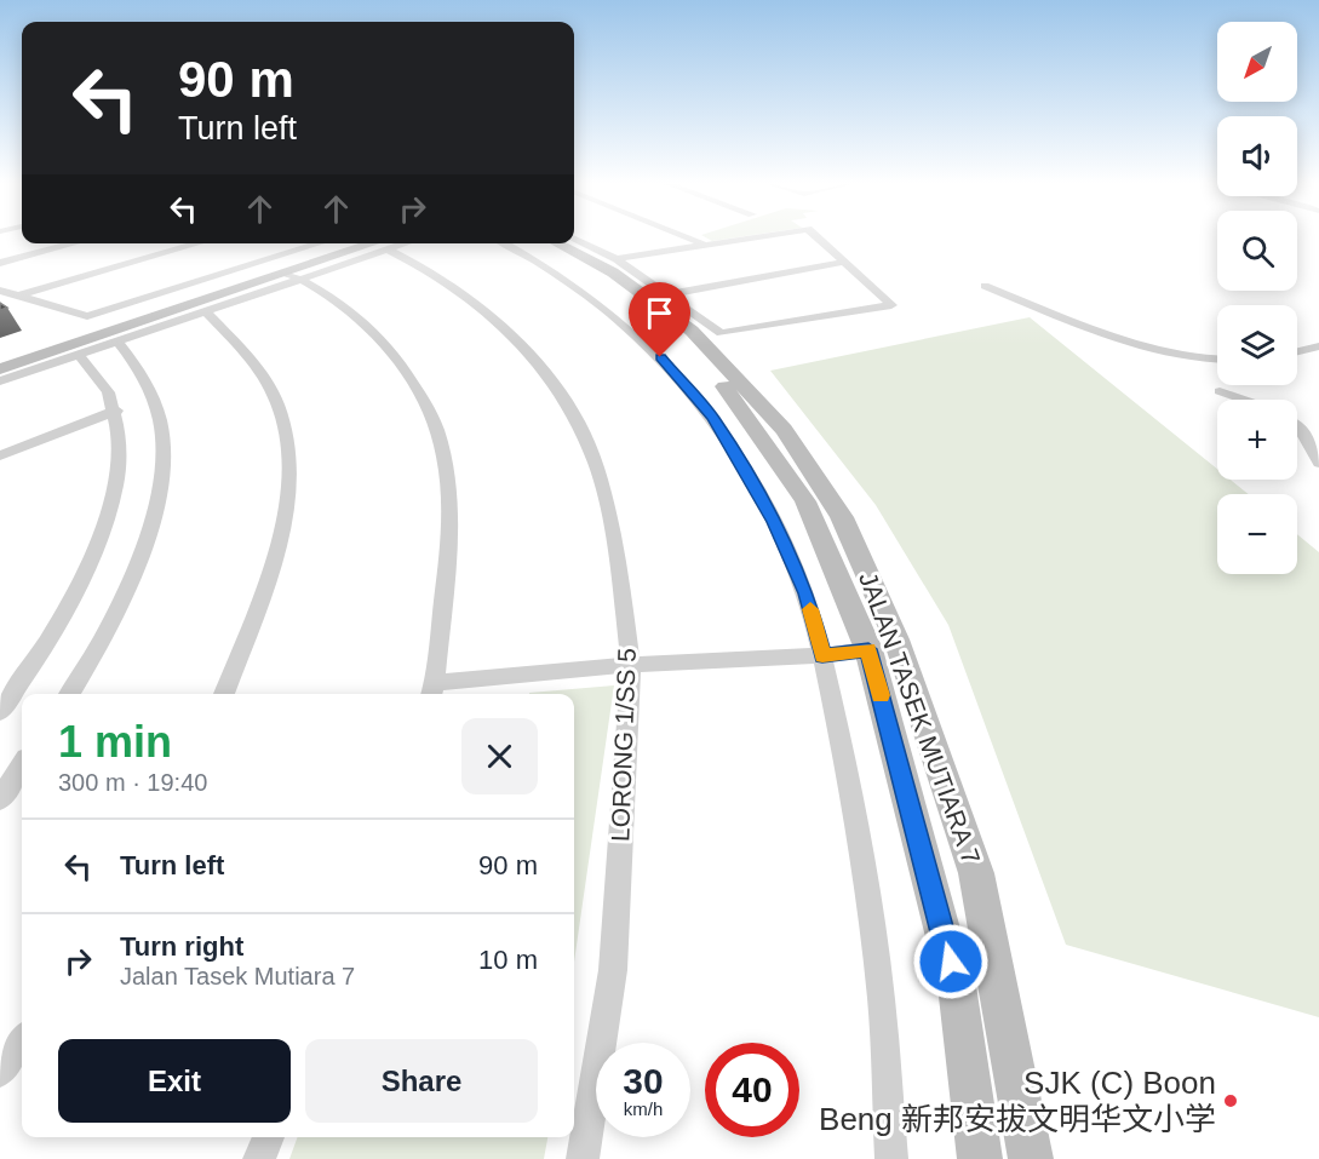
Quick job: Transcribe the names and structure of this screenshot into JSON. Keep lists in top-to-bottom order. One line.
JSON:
{"streets":{"street":["JALAN TASEK MUTIARA 7","LORONG 1/SS 5"]},"places":["SJK (C) Boon Beng 新邦安拔文明华文小学"],"north":"bottom left","page":{"map_buttons":["+","−"],"turn":["90 m","Turn left"],"heading":["1 min","300 m · 19:40"],"list":[{"name":"Turn left","value":"90 m"},{"name":"Turn right","note":"Jalan Tasek Mutiara 7","value":"10 m"}],"buttons":["Exit","Share"],"speed":"30 km/h","limit":"40"}}
